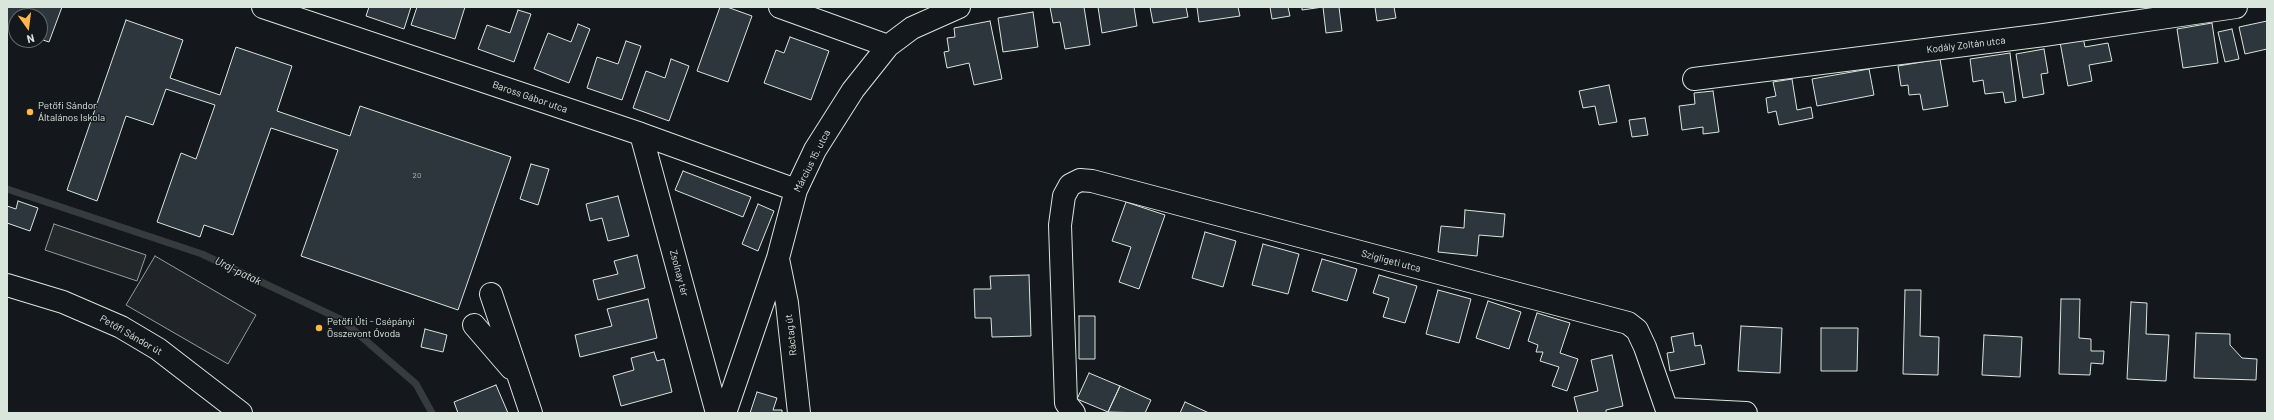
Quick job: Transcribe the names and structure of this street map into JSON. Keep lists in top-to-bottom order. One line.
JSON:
{"streets":{"street":["Kodály Zoltán utca","Baross Gábor utca","Március 15. utca","Szigligeti utca","Zsolnay tér","Petőfi Sándor út","Ráctag út"]},"crossings":[["Baross Gábor utca","Március 15. utca"],["Baross Gábor utca","Zsolnay tér"],["Március 15. utca","Ráctag út"]],"water":["Uraj-patak"],"places":["Petőfi Sándor Általános Iskola","Petőfi Úti - Csépányi Összevont Óvoda"],"house_numbers":["20"],"north":"bottom"}
